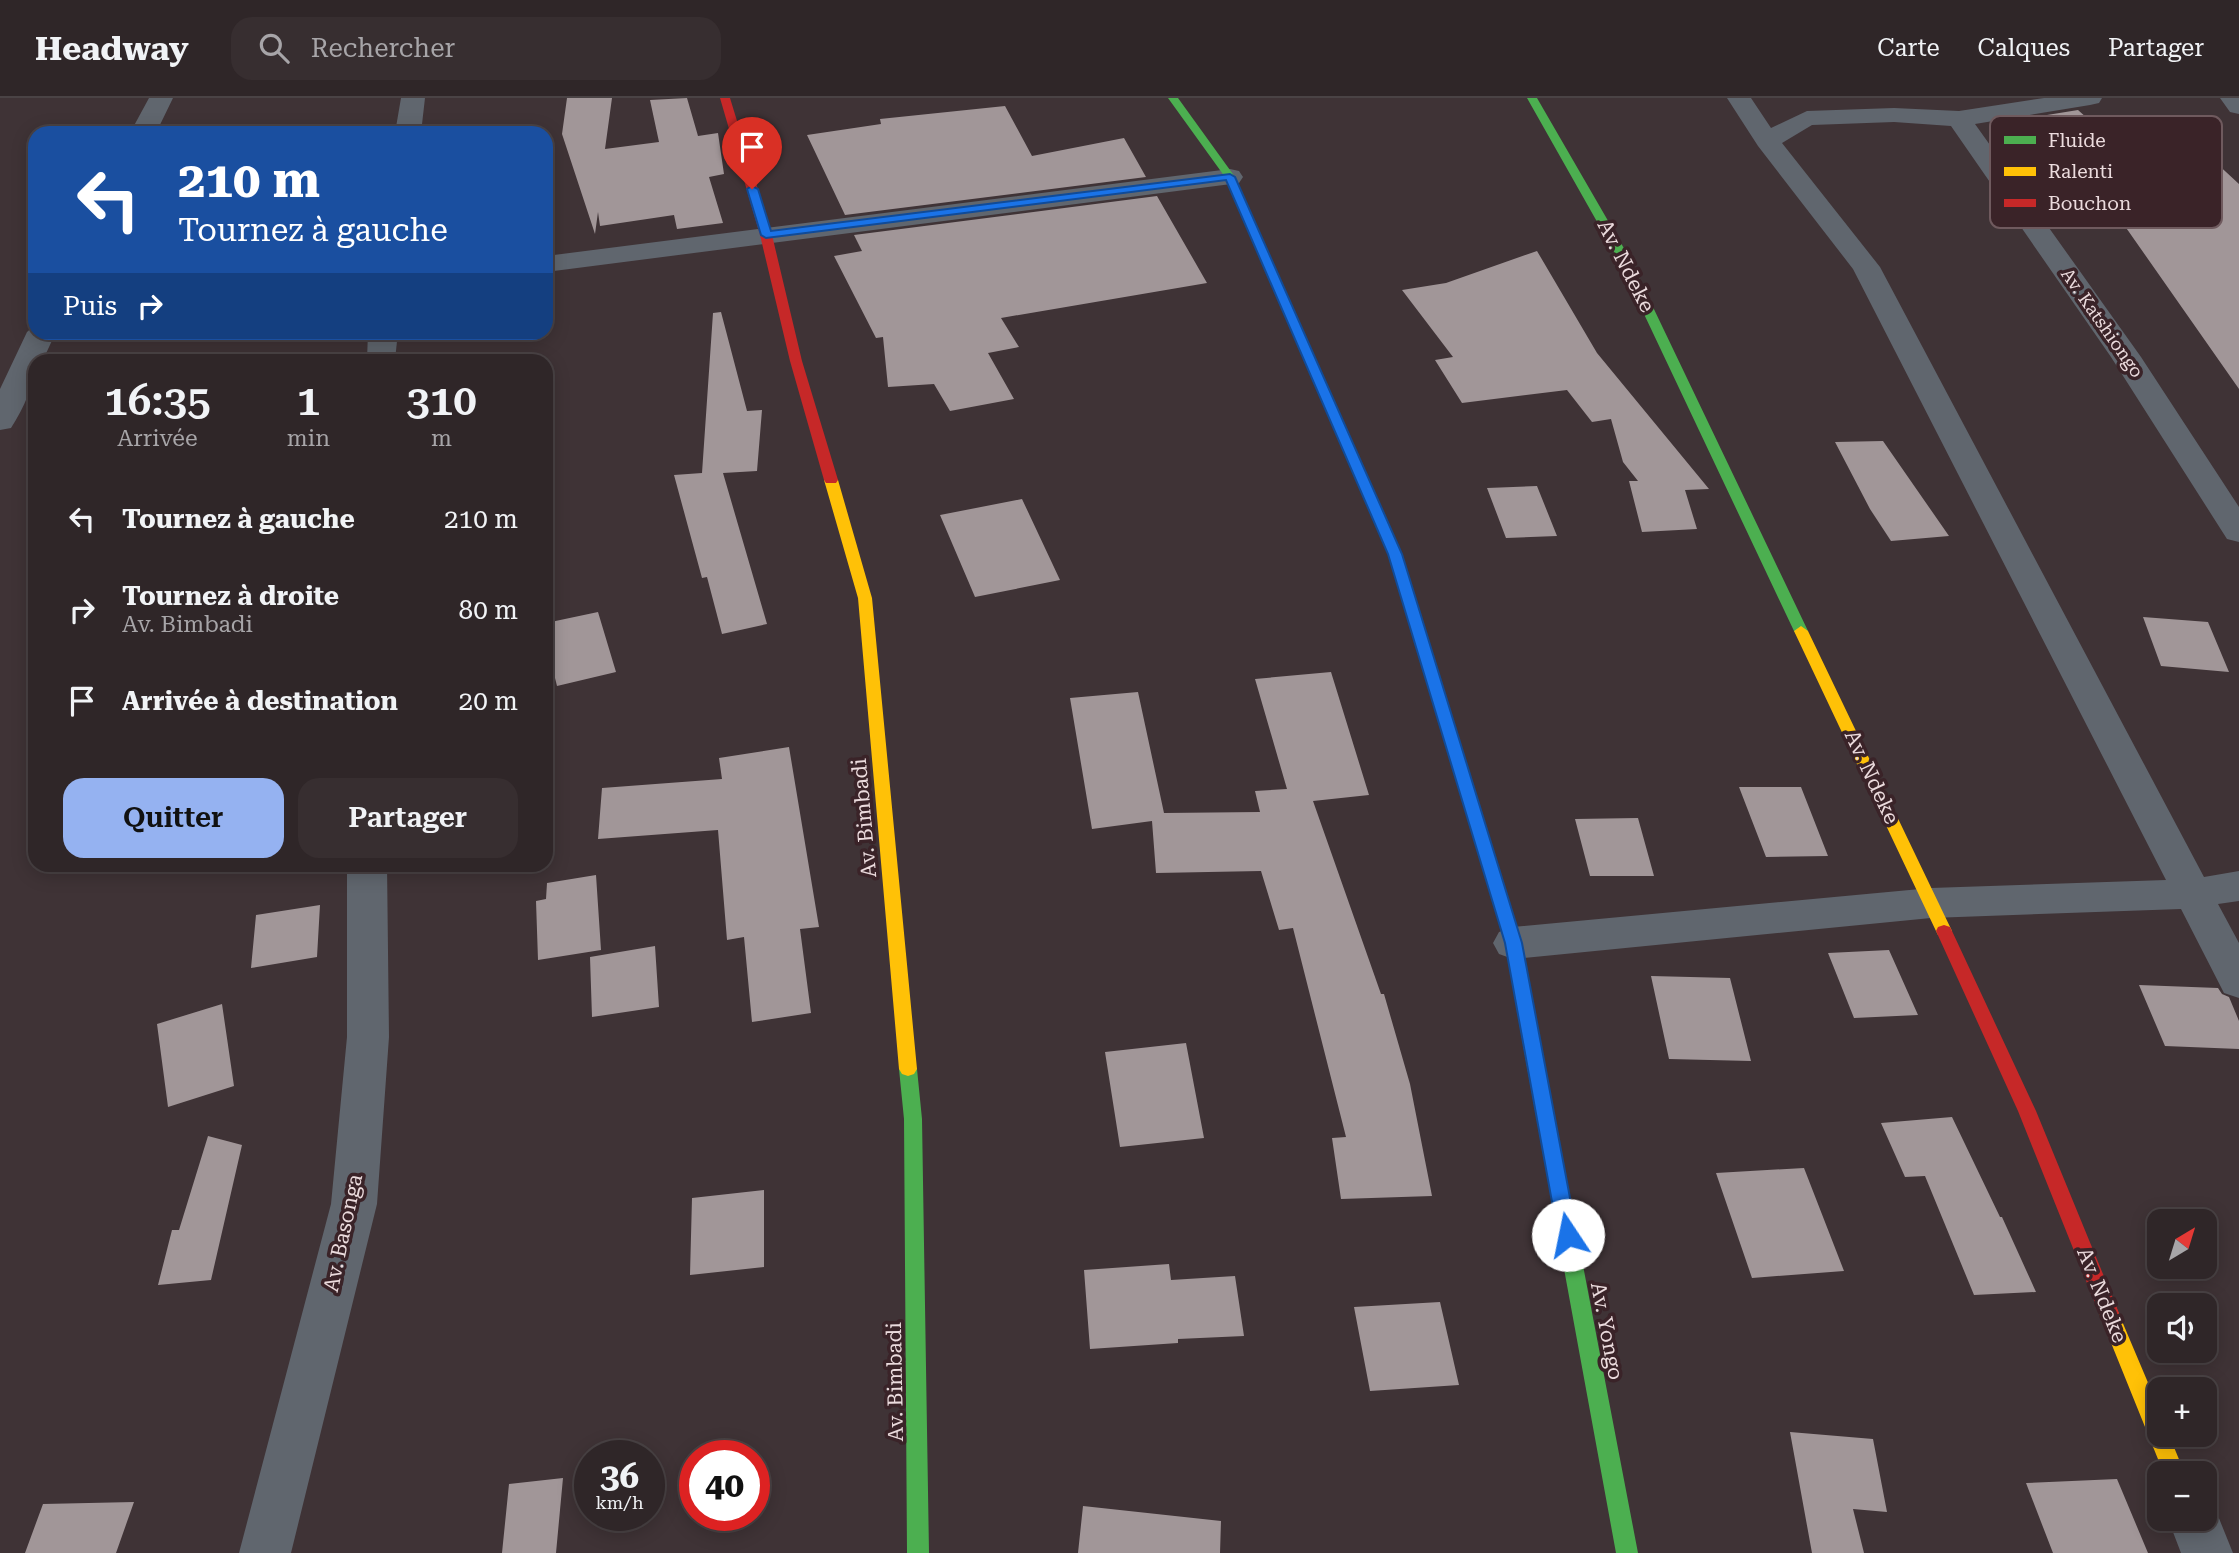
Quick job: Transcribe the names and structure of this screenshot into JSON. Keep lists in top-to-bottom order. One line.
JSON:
{"streets":{"street":["Av. Ndeke","Av. Katshiongo","Av. Bimbadi","Av. Basonga","Av. Yongo"]},"legend":["Fluide","Ralenti","Bouchon"],"north":"top right","page":{"header":"Headway","search":"Rechercher","nav":["Carte","Calques","Partager"],"turn":["210 m","Tournez à gauche"],"then":"Puis","eta":["16:35","Arrivée","1","min","310","m"],"list":[{"name":"Tournez à gauche","value":"210 m"},{"name":"Tournez à droite","note":"Av. Bimbadi","value":"80 m"},{"name":"Arrivée à destination","value":"20 m"}],"buttons":["Quitter","Partager"],"map_buttons":["+","−"],"speed":"36 km/h","limit":"40"}}
